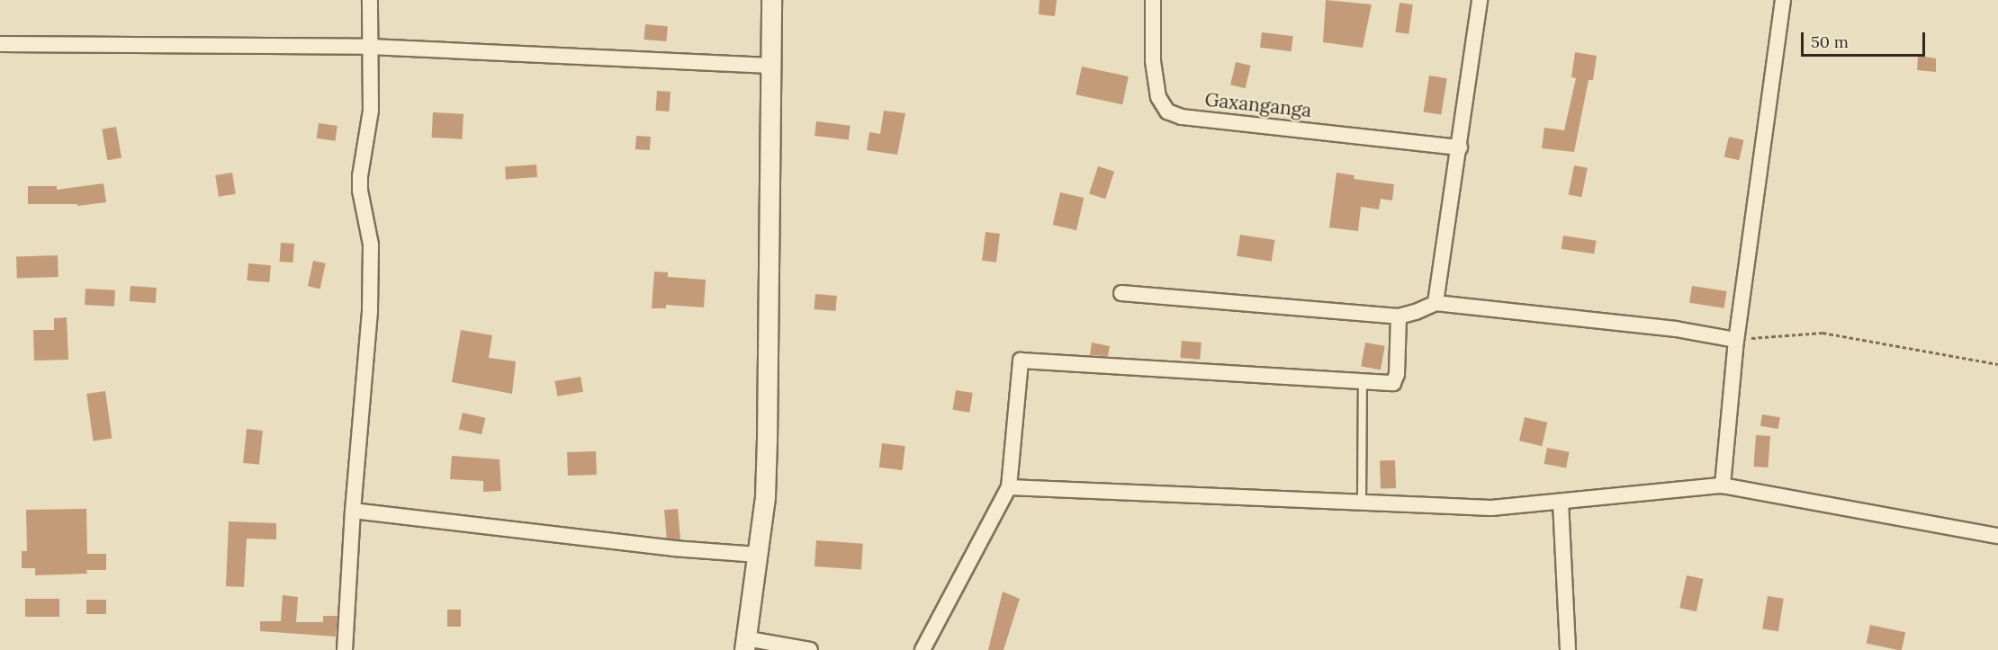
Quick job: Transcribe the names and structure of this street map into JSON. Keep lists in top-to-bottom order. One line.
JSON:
{"streets":{"street":["Gaxanganga"]},"scale_bar":"50 m"}
